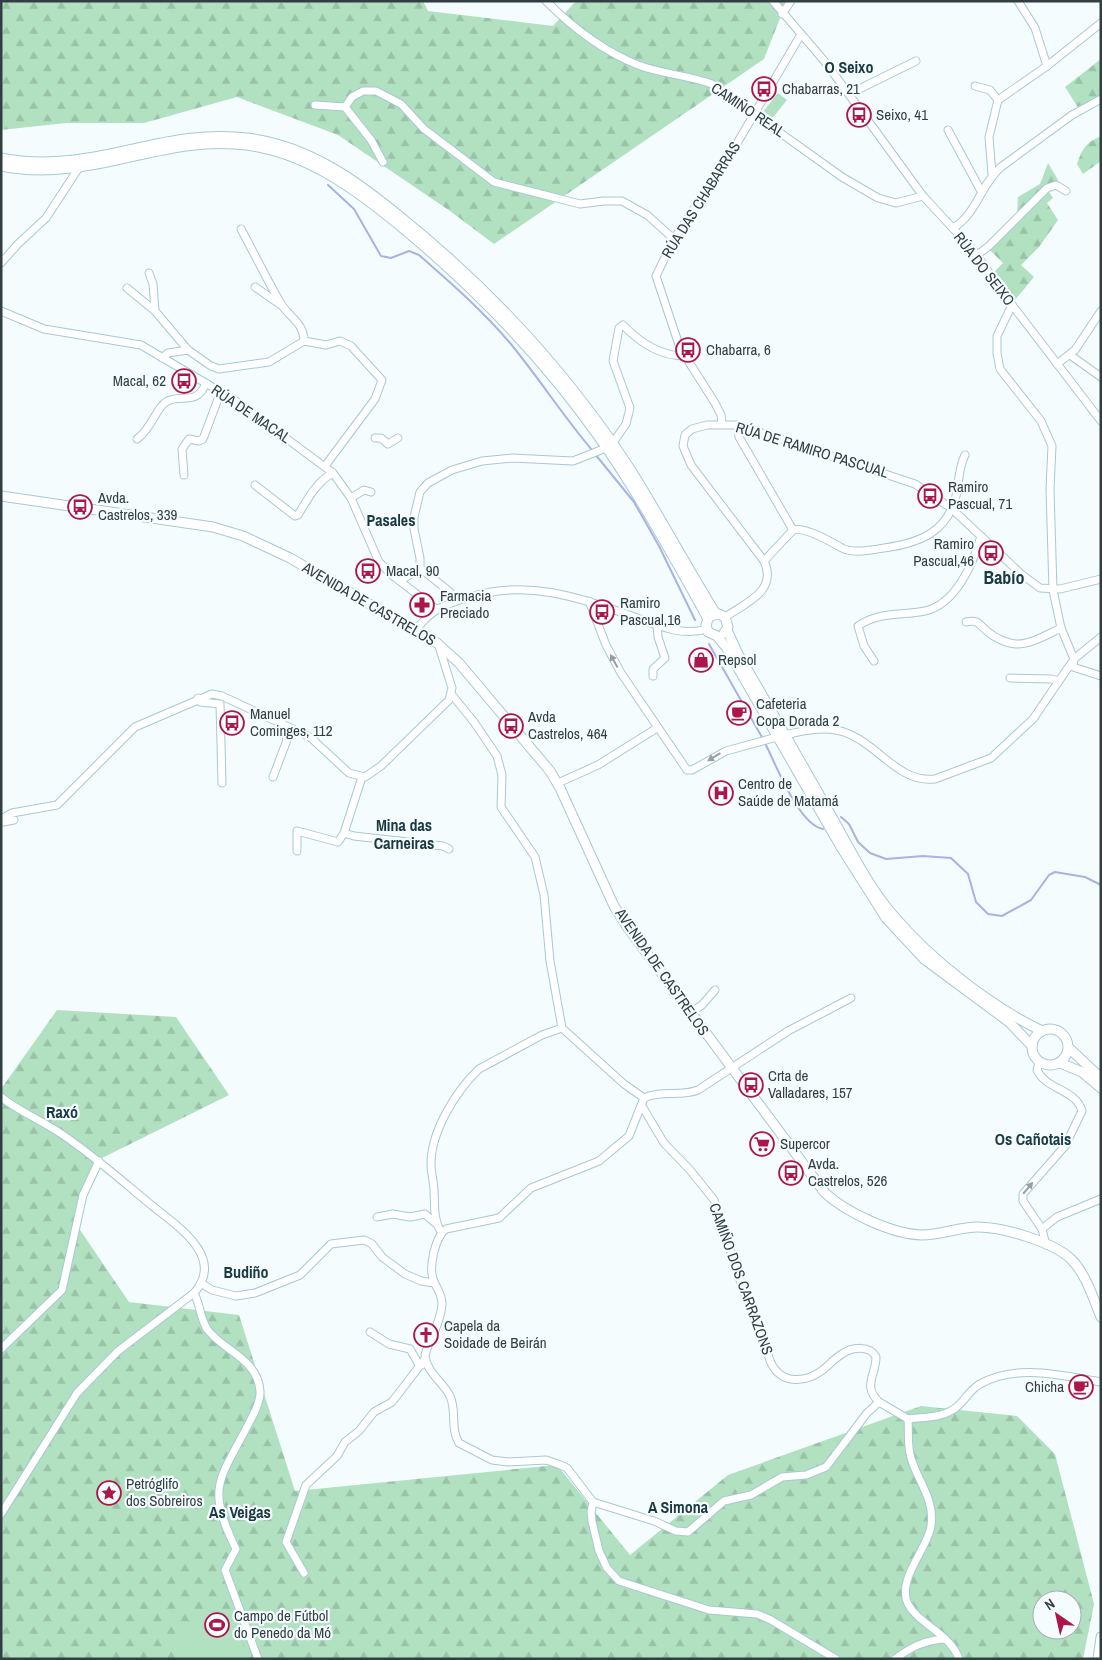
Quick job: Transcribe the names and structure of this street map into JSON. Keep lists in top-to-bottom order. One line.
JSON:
{"streets":{"main road":["AVENIDA DE CASTRELOS"],"street":["CAMIÑO REAL","RÚA DAS CHABARRAS","RÚA DO SEIXO","RÚA DE MACAL","RÚA DE RAMIRO PASCUAL","CAMIÑO DOS CARRAZONS"]},"crossings":[["CAMIÑO REAL","RÚA DAS CHABARRAS"],["CAMIÑO REAL","RÚA DO SEIXO"],["RÚA DAS CHABARRAS","RÚA DO SEIXO"],["RÚA DAS CHABARRAS","RÚA DE RAMIRO PASCUAL"]],"districts":["O Seixo","Pasales","Babío","Mina das Carneiras","Raxó","Os Cañotais","Budiño","A Simona","As Veigas"],"places":{"bus stop":["Chabarras, 21","Seixo, 41","Chabarra, 6","Macal, 62","Ramiro Pascual, 71","Avda. Castrelos, 339","Ramiro Pascual,46","Macal, 90","Ramiro Pascual,16","Manuel Cominges, 112","Avda Castrelos, 464","Crta de Valladares, 157","Avda. Castrelos, 526"],"pharmacy":["Farmacia Preciado"],"shop":["Repsol"],"cafe":["Cafeteria Copa Dorada 2","Chicha"],"hospital":["Centro de Saúde de Matamá"],"supermarket":["Supercor"],"church":["Capela da Soidade de Beirán"],"place":["Petróglifo dos Sobreiros"],"sports":["Campo de Fútbol do Penedo da Mó"]},"north":"top left"}
